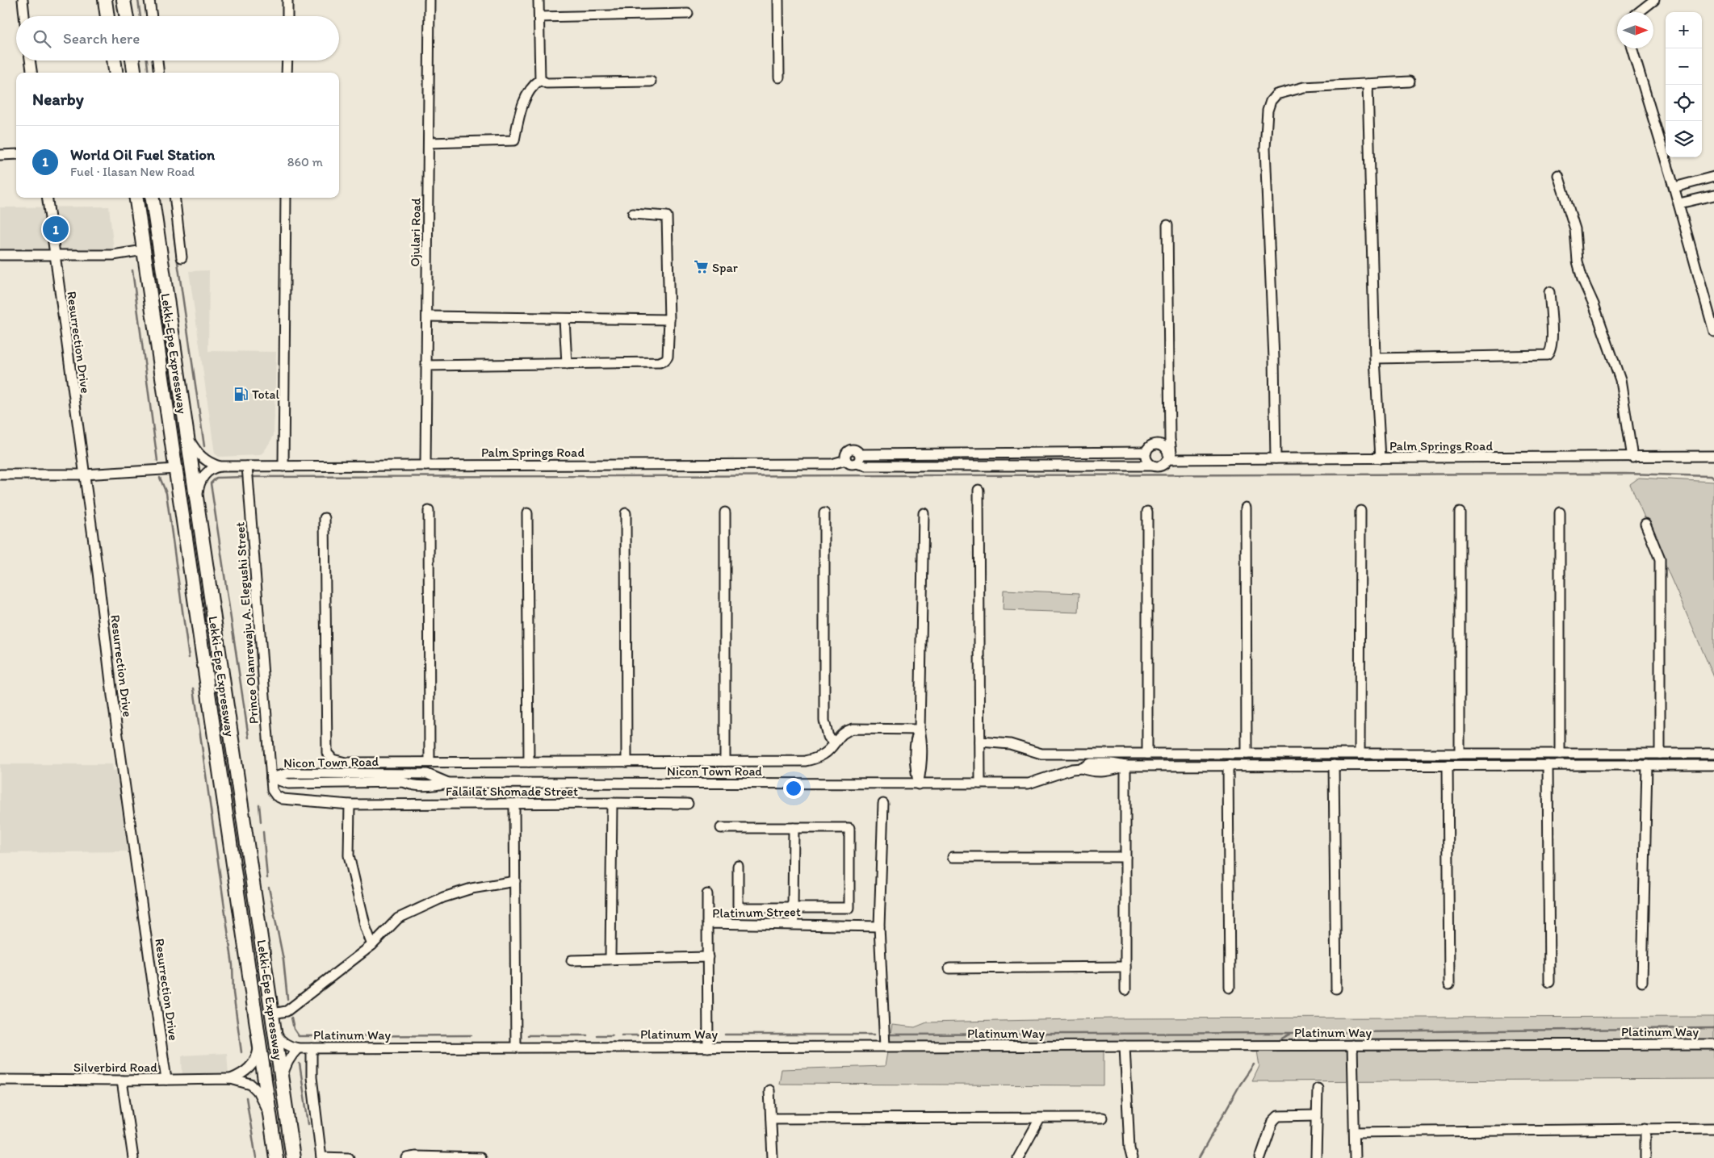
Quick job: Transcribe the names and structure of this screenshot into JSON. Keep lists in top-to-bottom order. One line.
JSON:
{"streets":{"highway":["Lekki-Epe Expressway"],"street":["Ojulari Road","Resurrection Drive","Palm Springs Road","Prince Olanrewaju A. Elegushi Street","Nicon Town Road","Falailat Shomade Street","Platinum Street","Platinum Way","Silverbird Road"]},"crossings":[["Ojulari Road","Palm Springs Road"],["Resurrection Drive","Silverbird Road"],["Lekki-Epe Expressway","Palm Springs Road"],["Lekki-Epe Expressway","Platinum Way"],["Palm Springs Road","Prince Olanrewaju A. Elegushi Street"],["Prince Olanrewaju A. Elegushi Street","Nicon Town Road"],["Prince Olanrewaju A. Elegushi Street","Falailat Shomade Street"],["Nicon Town Road","Falailat Shomade Street"],["Platinum Street","Platinum Way"]],"places":{"supermarket":["Spar"],"fuel station":["Total"]},"north":"right","page":{"map_buttons":["+","−"],"search":"Search here","heading":"Nearby","list":[{"mark":"1","name":"World Oil Fuel Station","note":"Fuel · Ilasan New Road","value":"860 m"}],"pins":"1"}}
